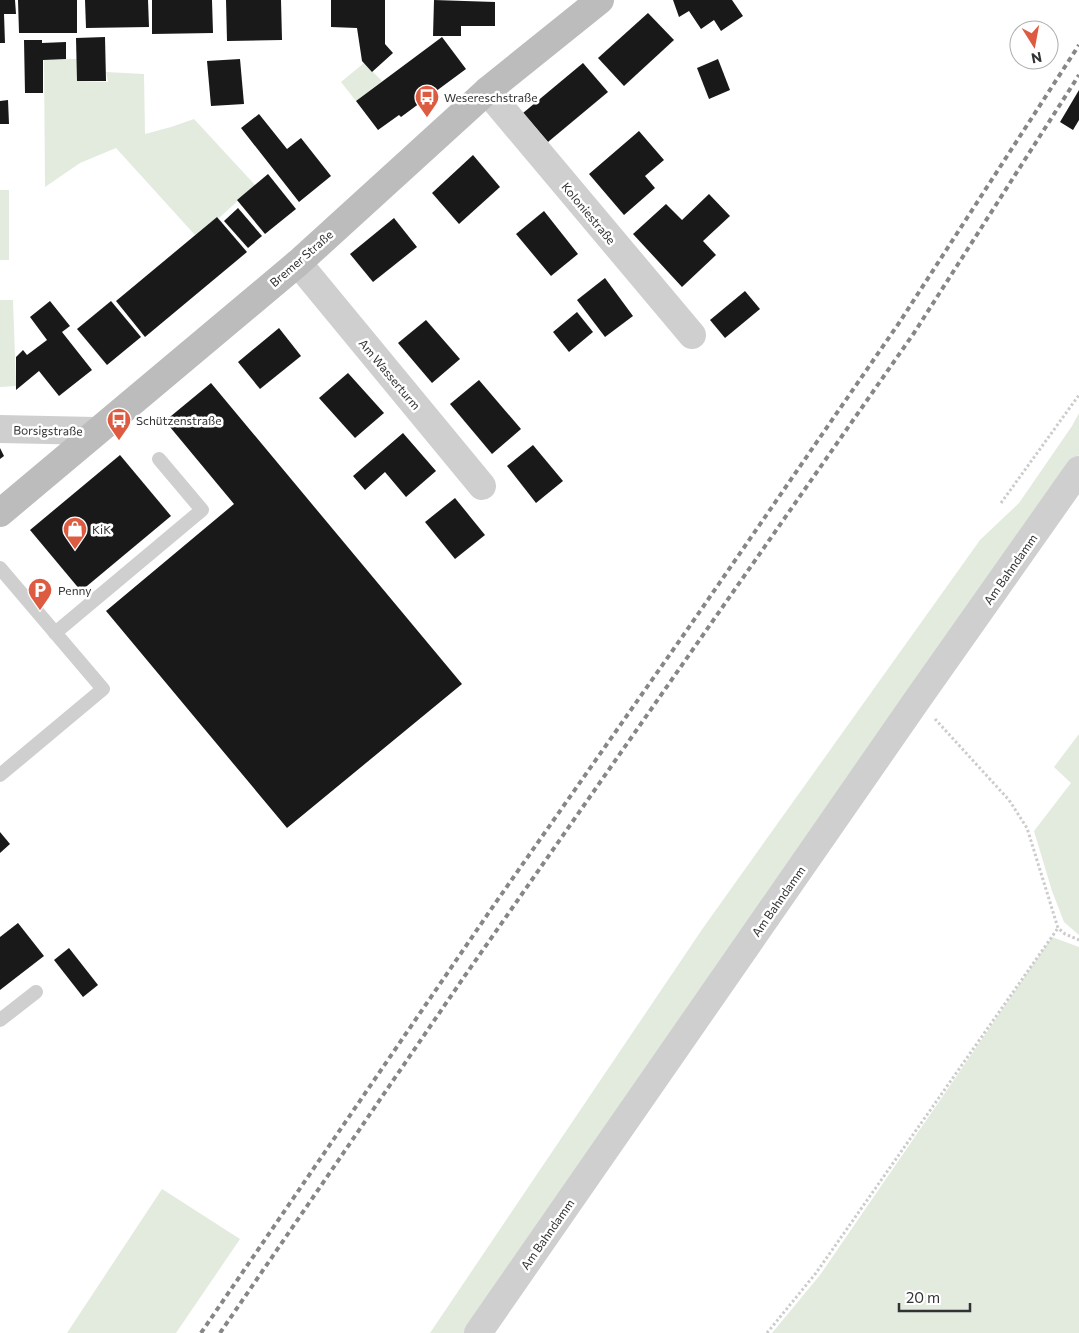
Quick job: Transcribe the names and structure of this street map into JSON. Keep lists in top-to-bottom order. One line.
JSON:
{"streets":{"main road":["Bremer Straße"],"street":["Koloniestraße","Am Wasserturm","Borsigstraße","Am Bahndamm"]},"crossings":[["Koloniestraße","Bremer Straße"],["Bremer Straße","Am Wasserturm"],["Bremer Straße","Borsigstraße"]],"places":{"bus stop":["Wesereschstraße","Schützenstraße"],"shop":["KiK"],"parking":["Penny"]},"scale_bar":"20 m","north":"bottom"}
